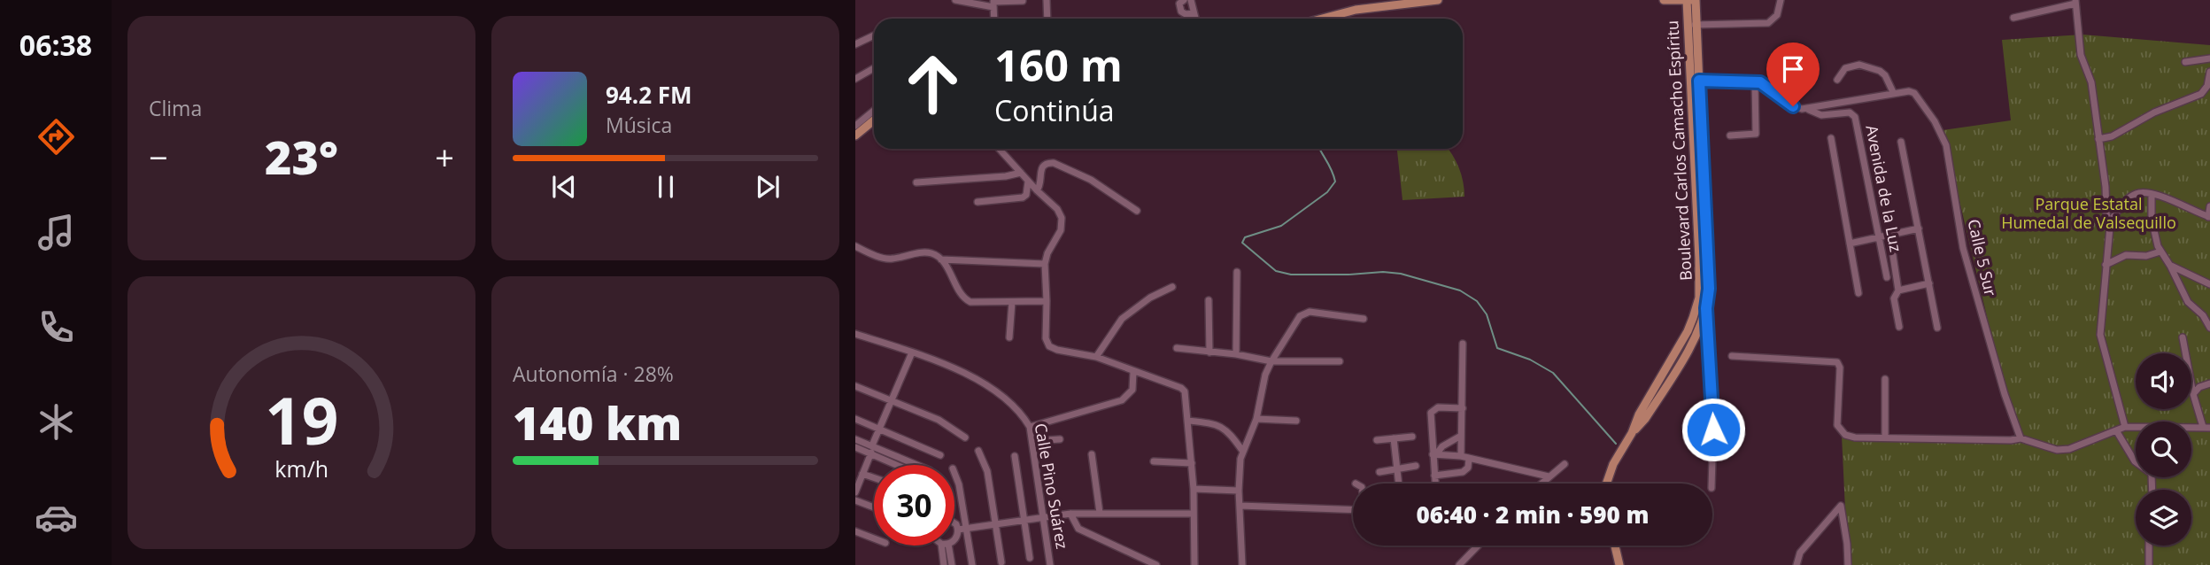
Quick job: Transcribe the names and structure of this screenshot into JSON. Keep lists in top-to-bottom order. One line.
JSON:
{"streets":{"main road":["Boulevard Carlos Camacho Espíritu"],"street":["Avenida de la Luz","Calle 5 Sur","Calle Pino Suárez"]},"parks":["Parque Estatal Humedal de Valsequillo"],"page":{"tabs":"06:38","tile":["Clima",["Autonomía · 28%","140 km"]],"turn":["160 m","Continúa"],"song":["94.2 FM","Música"],"heat":["−","23°","+"],"limit":"30","trip":"06:40 · 2 min · 590 m","gauge":["19","km/h"]}}
